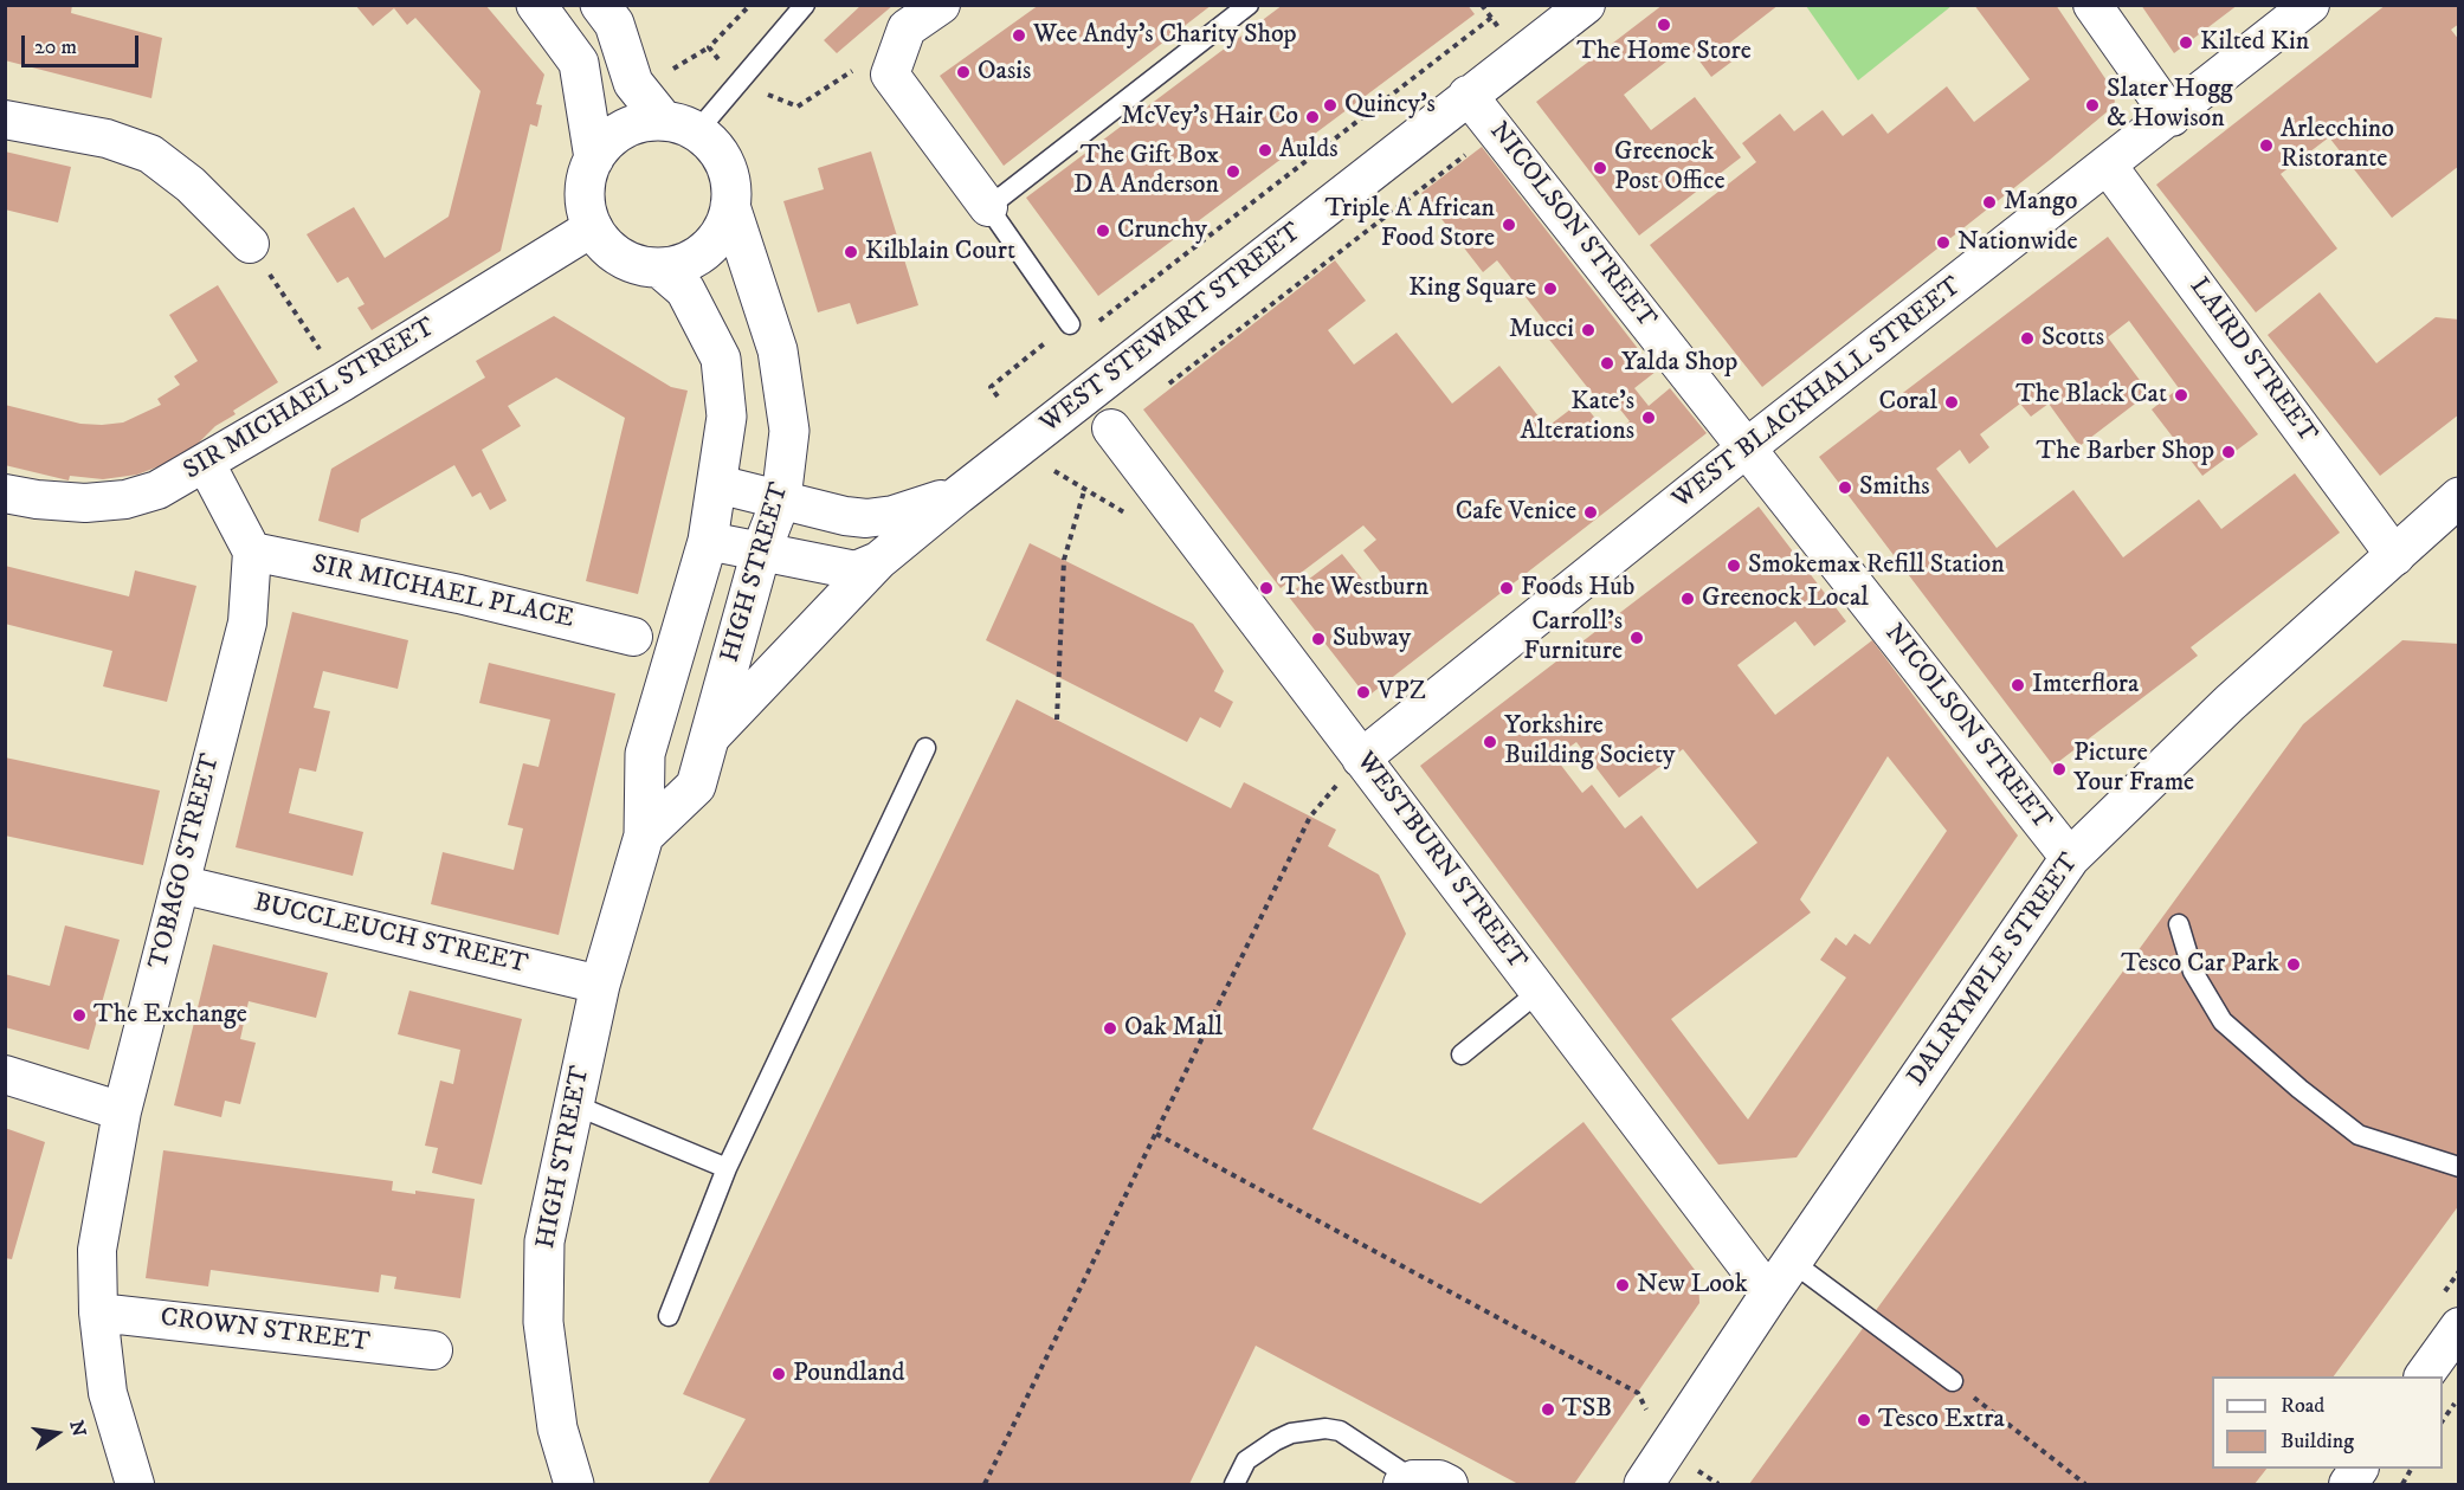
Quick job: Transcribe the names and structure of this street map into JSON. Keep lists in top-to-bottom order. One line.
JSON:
{"streets":{"main road":["HIGH STREET","DALRYMPLE STREET"],"street":["NICOLSON STREET","WEST STEWART STREET","LAIRD STREET","WEST BLACKHALL STREET","SIR MICHAEL STREET","SIR MICHAEL PLACE","TOBAGO STREET","WESTBURN STREET","BUCCLEUCH STREET","CROWN STREET"]},"crossings":[["NICOLSON STREET","WEST STEWART STREET"],["NICOLSON STREET","WEST BLACKHALL STREET"],["NICOLSON STREET","DALRYMPLE STREET"],["WEST STEWART STREET","HIGH STREET"],["LAIRD STREET","WEST BLACKHALL STREET"],["LAIRD STREET","DALRYMPLE STREET"],["WEST BLACKHALL STREET","WESTBURN STREET"],["SIR MICHAEL STREET","HIGH STREET"],["HIGH STREET","BUCCLEUCH STREET"],["SIR MICHAEL PLACE","TOBAGO STREET"],["TOBAGO STREET","BUCCLEUCH STREET"],["TOBAGO STREET","CROWN STREET"],["WESTBURN STREET","DALRYMPLE STREET"]],"places":["The Home Store","Wee Andy's Charity Shop","Kilted Kin","Oasis","Quincy's","Slater Hogg & Howison","McVey's Hair Co","Arlecchino Ristorante","Aulds","Greenock Post Office","The Gift Box D A Anderson","Mango","Triple A African Food Store","Crunchy","Nationwide","Kilblain Court","King Square","Mucci","Scotts","Yalda Shop","The Black Cat","Coral","Kate's Alterations","The Barber Shop","Smiths","Cafe Venice","Smokemax Refill Station","The Westburn","Foods Hub","Greenock Local","Carroll's Furniture","Subway","Imterflora","VPZ","Yorkshire Building Society","Picture Your Frame","Tesco Car Park","The Exchange","Oak Mall","New Look","Poundland","TSB","Tesco Extra"],"legend":["Road","Building"],"scale_bar":"20 m","north":"right"}
